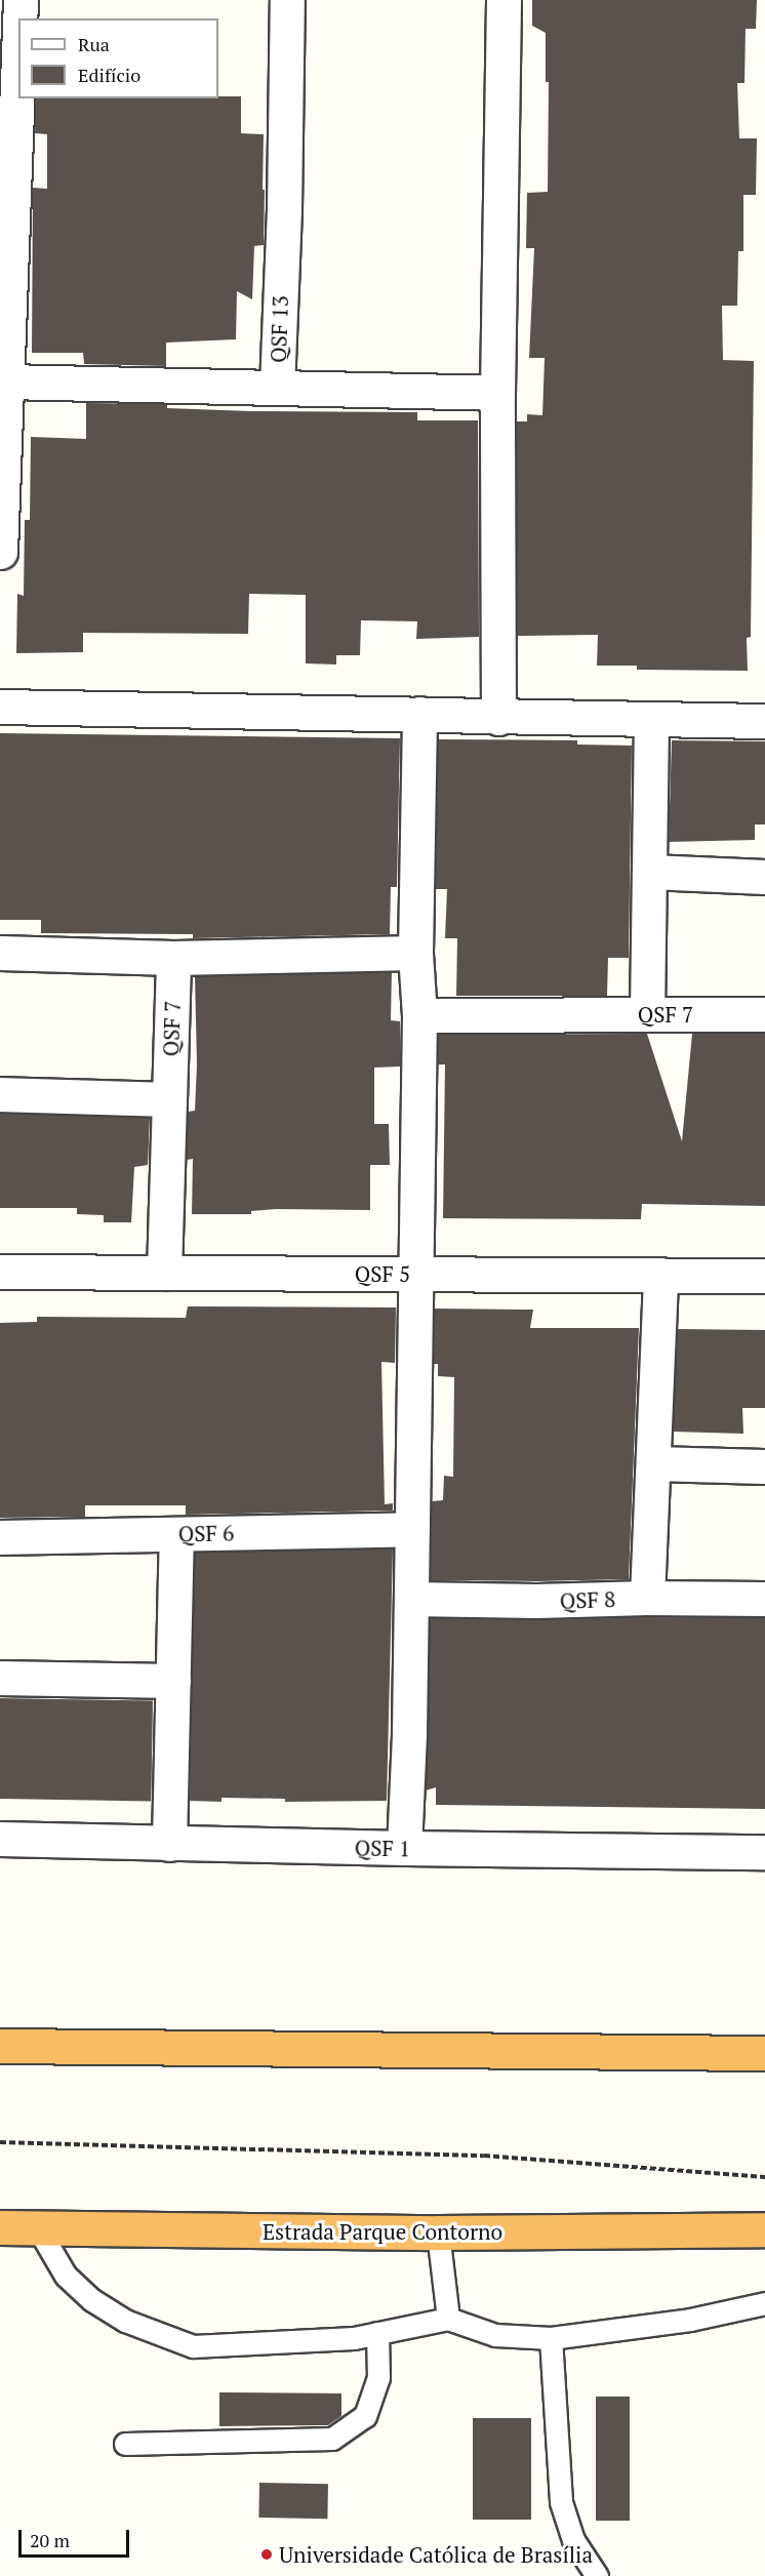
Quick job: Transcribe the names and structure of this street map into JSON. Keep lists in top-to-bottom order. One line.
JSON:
{"streets":{"highway":["Estrada Parque Contorno"],"street":["QSF 13","QSF 7","QSF 5","QSF 6","QSF 8","QSF 1"]},"crossings":[["QSF 7","QSF 5"]],"places":["Universidade Católica de Brasília"],"legend":["Rua","Edifício"],"scale_bar":"20 m"}
